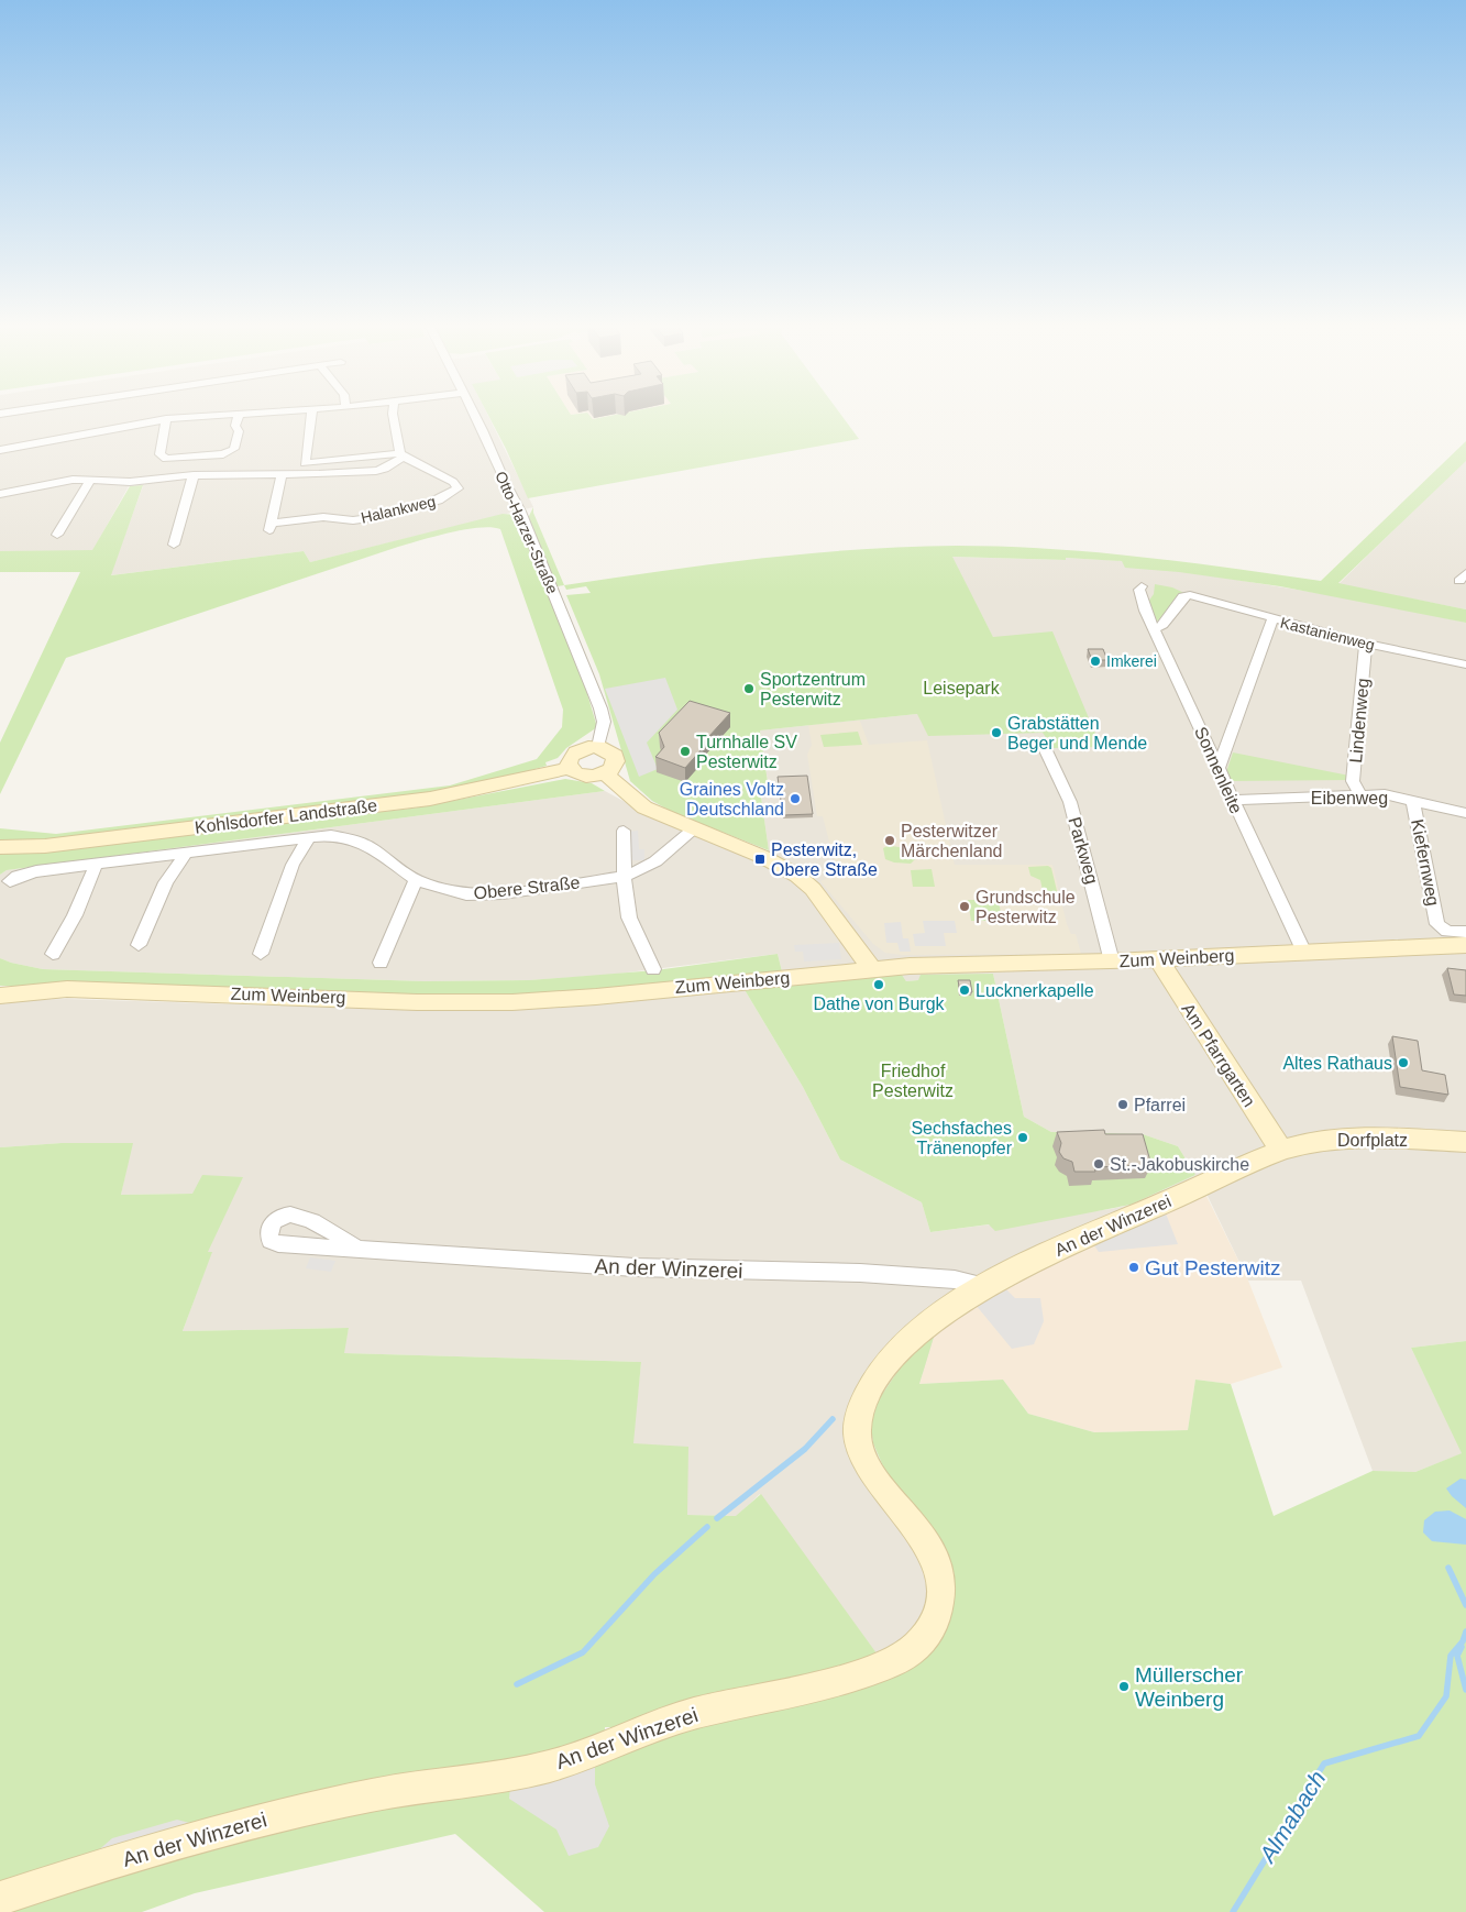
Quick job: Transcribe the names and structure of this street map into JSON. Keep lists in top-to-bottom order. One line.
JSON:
{"streets":{"street":["Halankweg","Otto-Harzer-Straße","Kastanienweg","Lindenweg","Sonnenleite","Eibenweg","Kohlsdorfer Landstraße","Parkweg","Kiefernweg","Obere Straße","Zum Weinberg","Am Pfarrgarten","Dorfplatz","An der Winzerei"]},"crossings":[["Otto-Harzer-Straße","Kohlsdorfer Landstraße"],["Kastanienweg","Lindenweg"],["Kastanienweg","Sonnenleite"],["Lindenweg","Eibenweg"],["Sonnenleite","Eibenweg"],["Sonnenleite","Zum Weinberg"],["Eibenweg","Kiefernweg"],["Parkweg","Zum Weinberg"],["Zum Weinberg","Am Pfarrgarten"],["Am Pfarrgarten","Dorfplatz"],["Dorfplatz","An der Winzerei"]],"water":["Almabach"],"parks":["Leisepark","Friedhof Pesterwitz"],"places":{"other":["Imkerei","Sportzentrum Pesterwitz","Grabstätten Beger und Mende","Turnhalle SV Pesterwitz","Graines Voltz Deutschland","Pesterwitzer Märchenland","Grundschule Pesterwitz","Dathe von Burgk","Lucknerkapelle","Altes Rathaus","Pfarrei","Sechsfaches Tränenopfer","St.-Jakobuskirche","Gut Pesterwitz","Müllerscher Weinberg"],"transit":["Pesterwitz, Obere Straße"]}}
